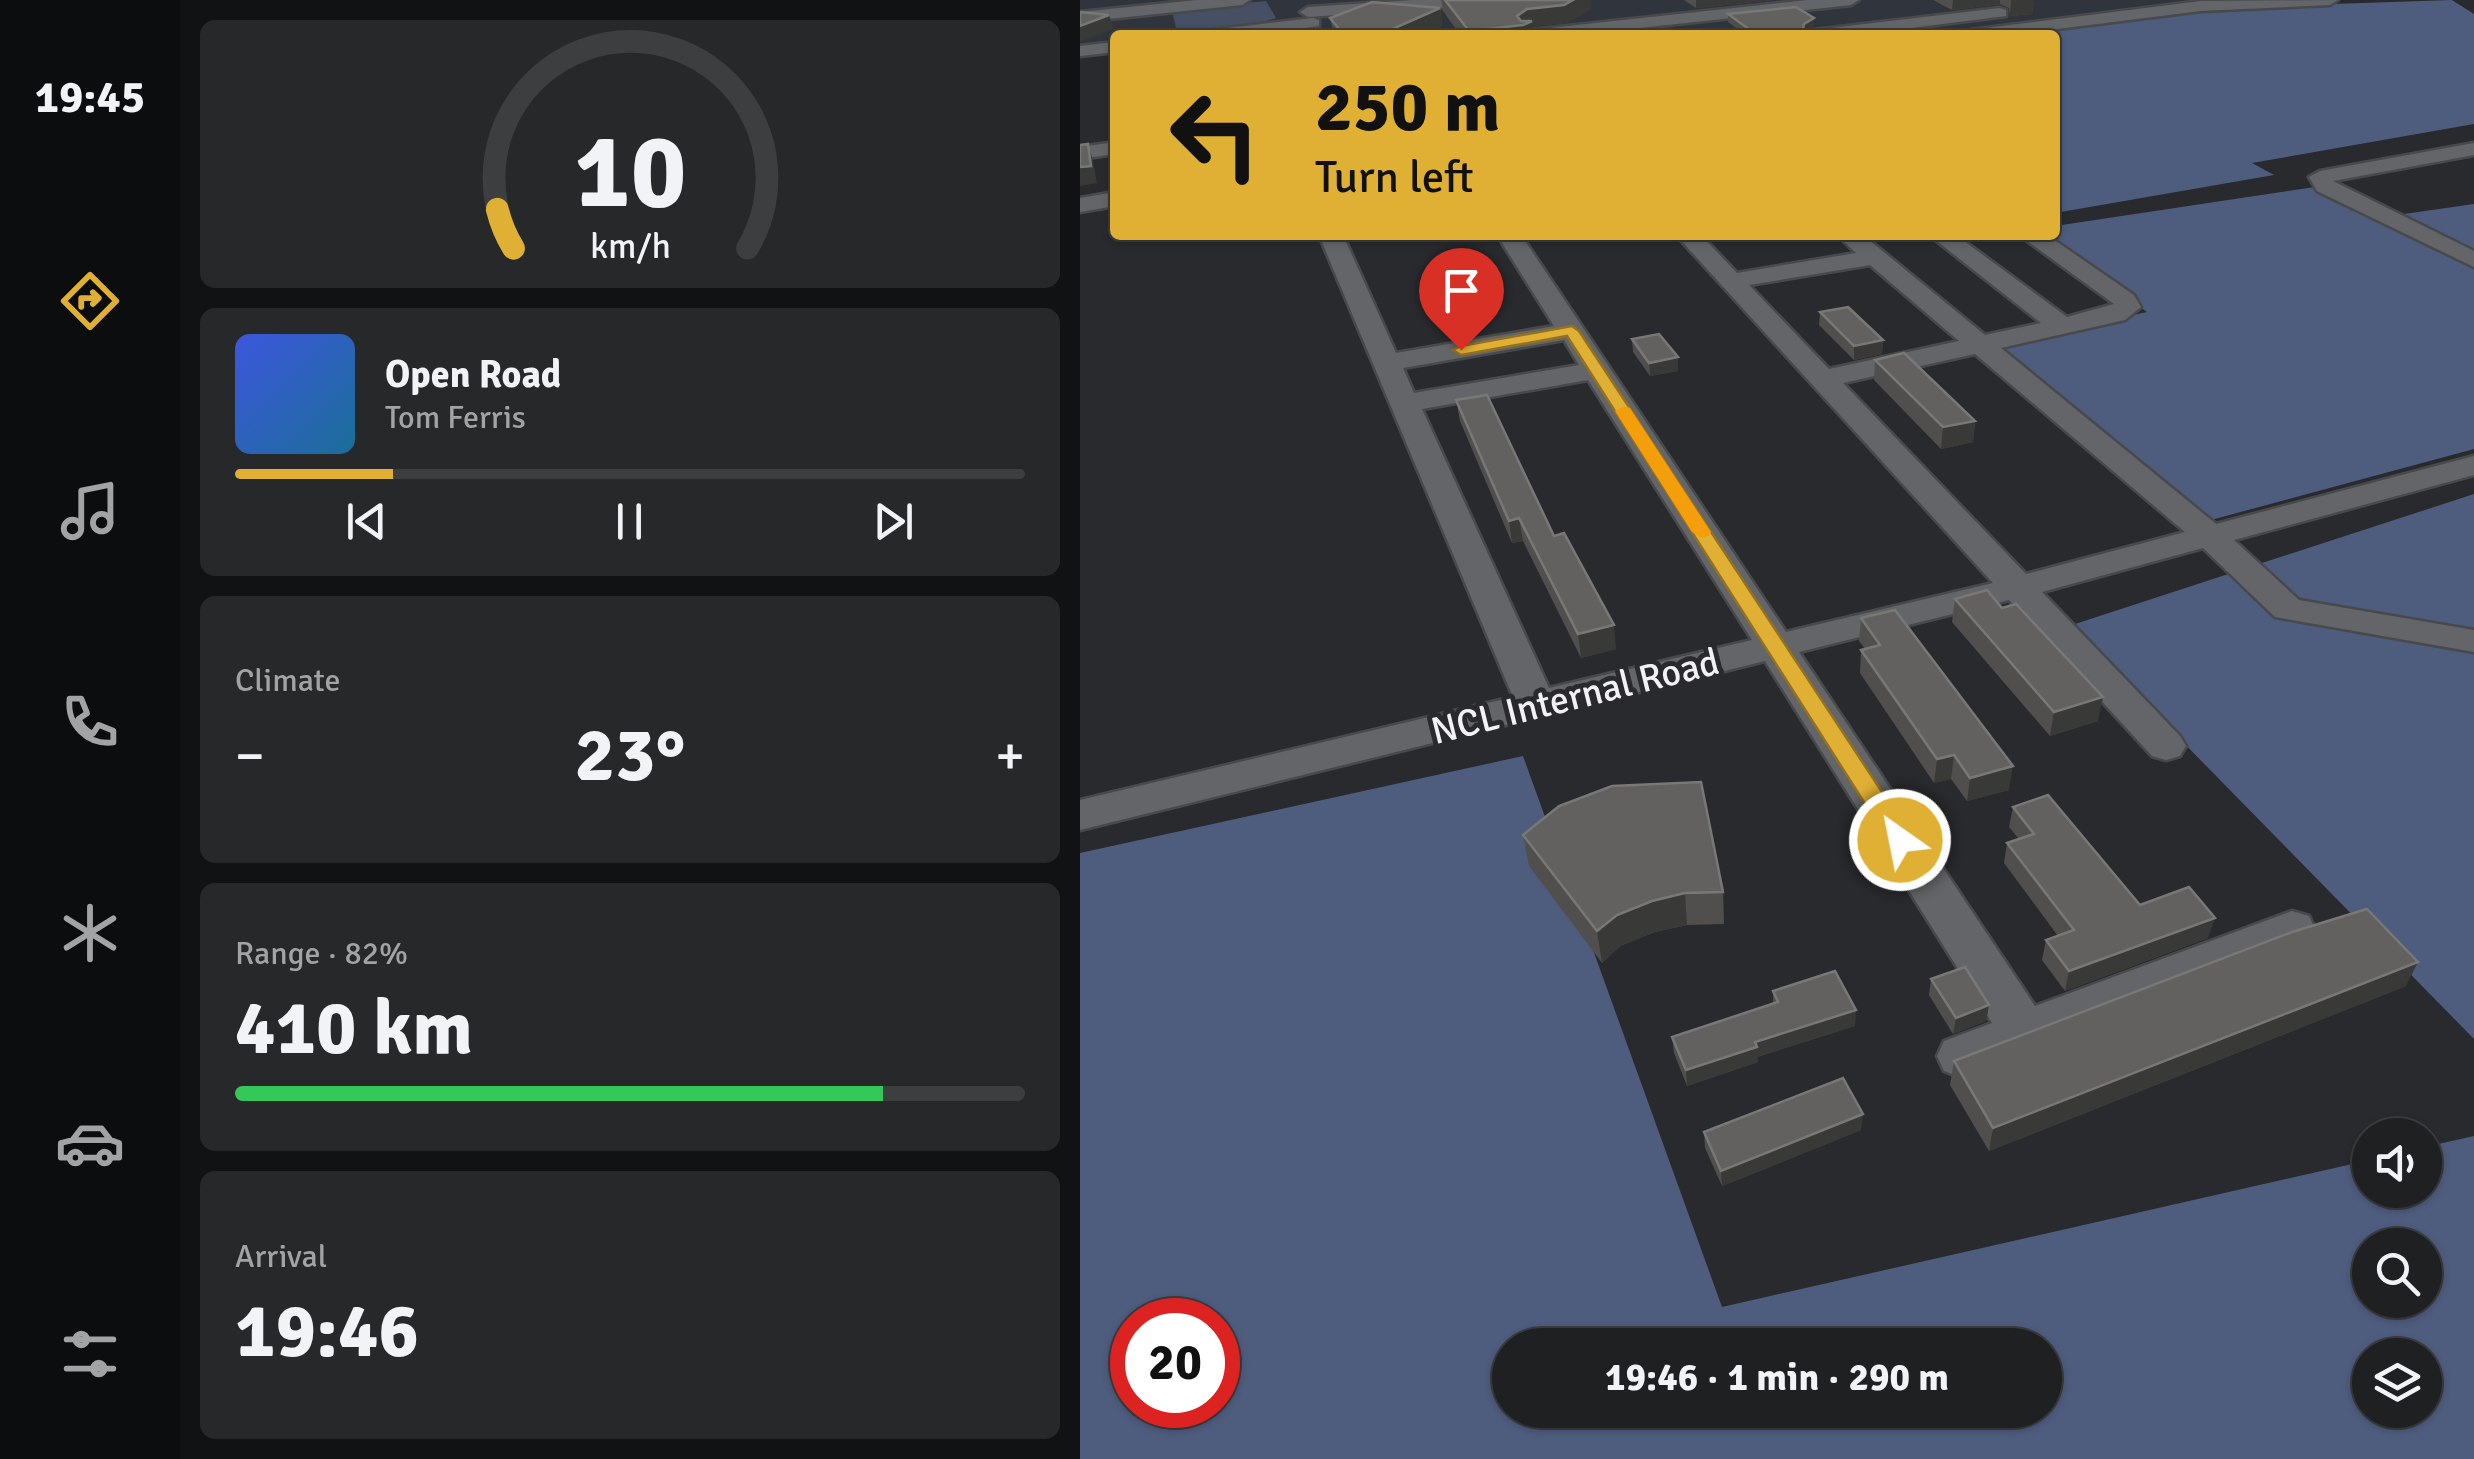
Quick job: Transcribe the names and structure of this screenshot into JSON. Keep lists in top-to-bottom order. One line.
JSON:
{"streets":{"lane":["NCL Internal Road"]},"page":{"tabs":"19:45","turn":["250 m","Turn left"],"song":["Open Road","Tom Ferris"],"tile":["Climate",["Range · 82%","410 km"],["Arrival","19:46"]],"heat":["−","23°","+"],"limit":"20","trip":"19:46 · 1 min · 290 m","gauge":["10","km/h"]}}
